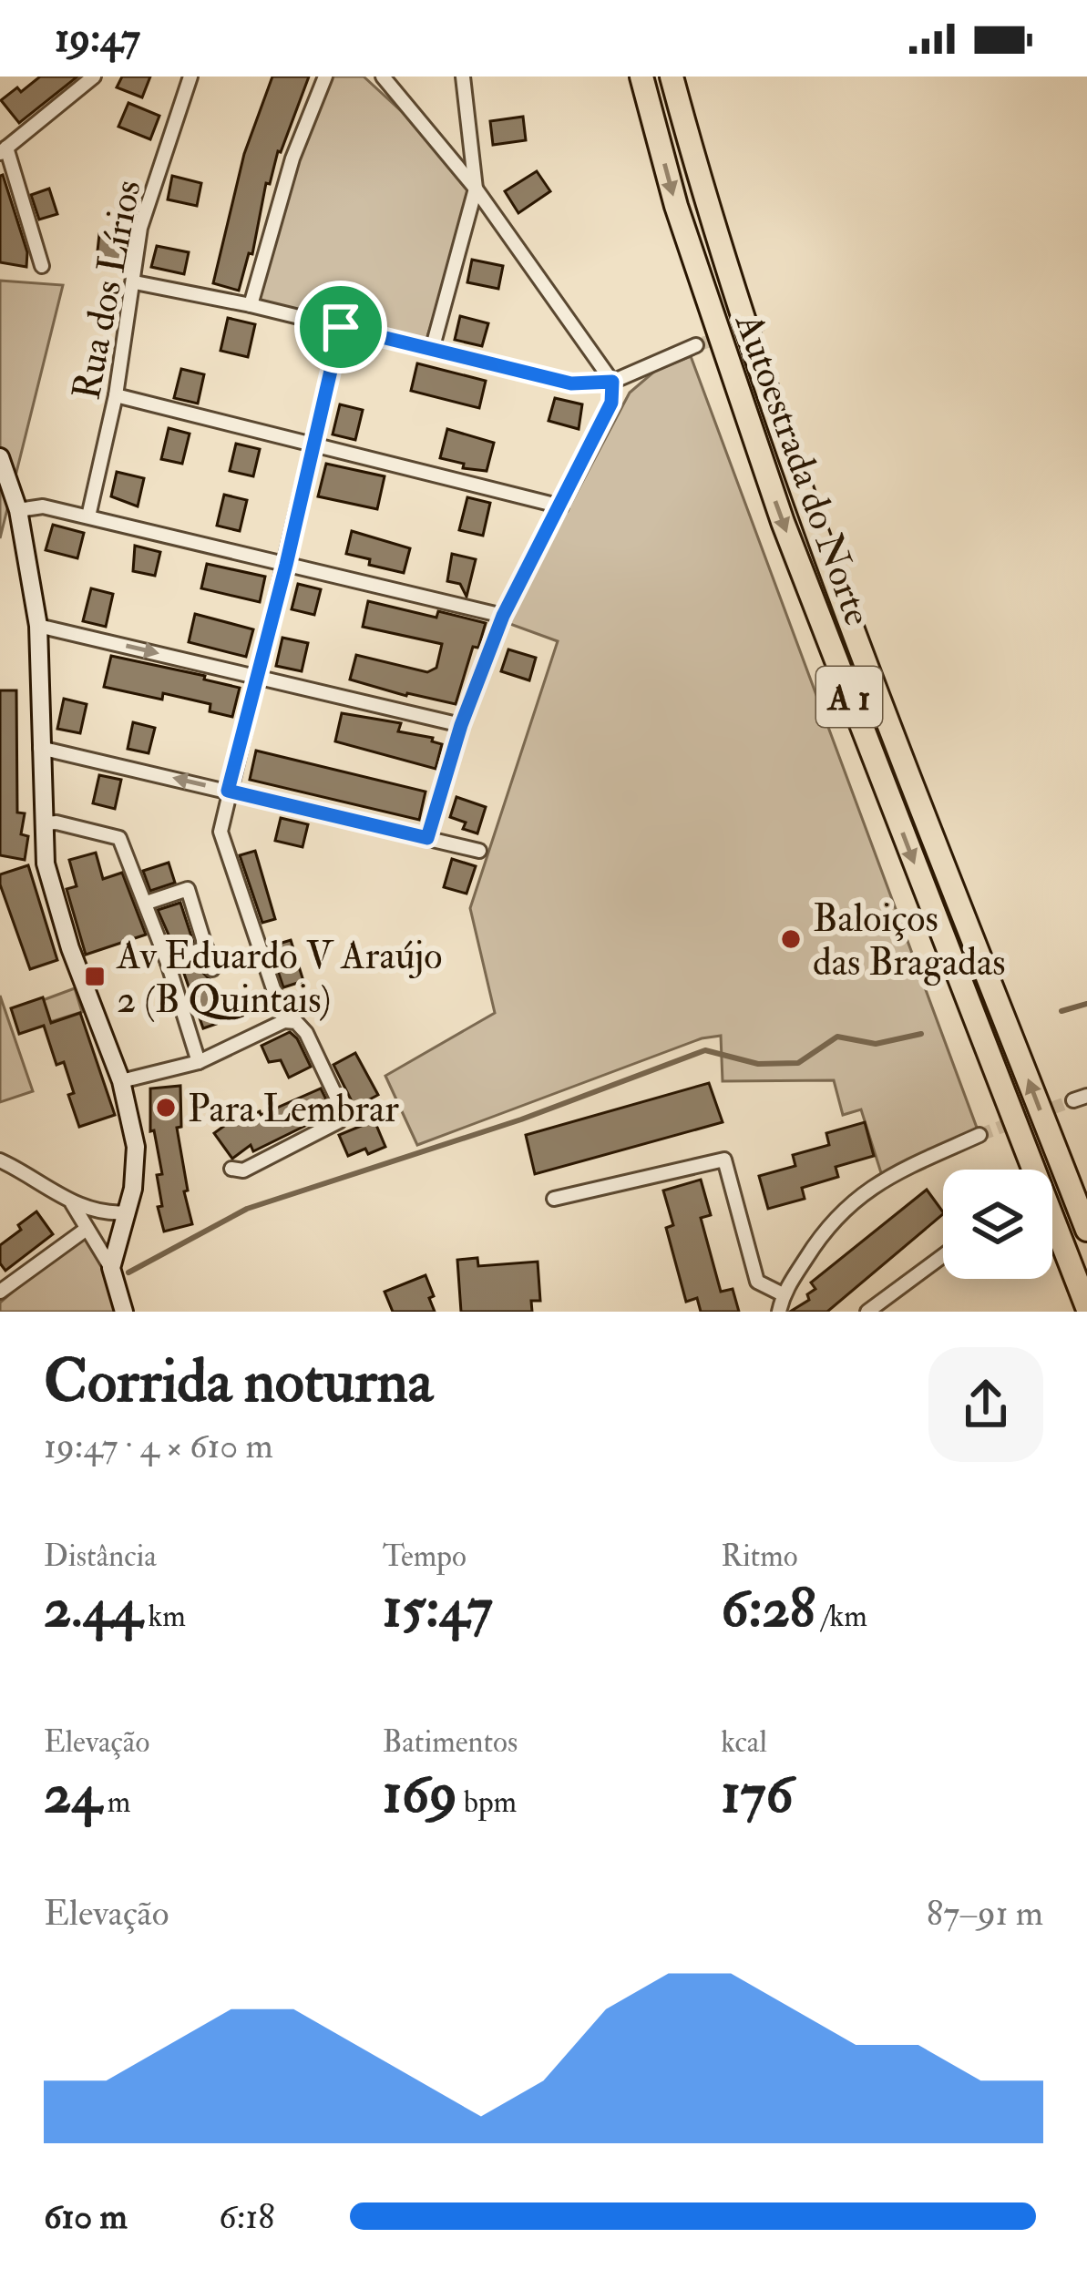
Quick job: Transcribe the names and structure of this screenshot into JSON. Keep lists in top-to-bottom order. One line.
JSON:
{"streets":{"highway":["Autoestrada do Norte","A 1"],"street":["Rua dos Lírios"]},"places":{"other":["Baloiços das Bragadas","Para Lembrar"],"transit":["Av Eduardo V Araújo 2 (B Quintais)"]},"page":{"status":"19:47","heading":["Corrida noturna","19:47 · 4 × 610 m"],"stats":[["Distância","2.44 km"],["Tempo","15:47"],["Ritmo","6:28 /km"],["Elevação","24 m"],["Batimentos","169 bpm"],["kcal","176"]],"chart":["Elevação","87–91 m"],"list":[{"name":"610 m","note":"6:18"}]}}
